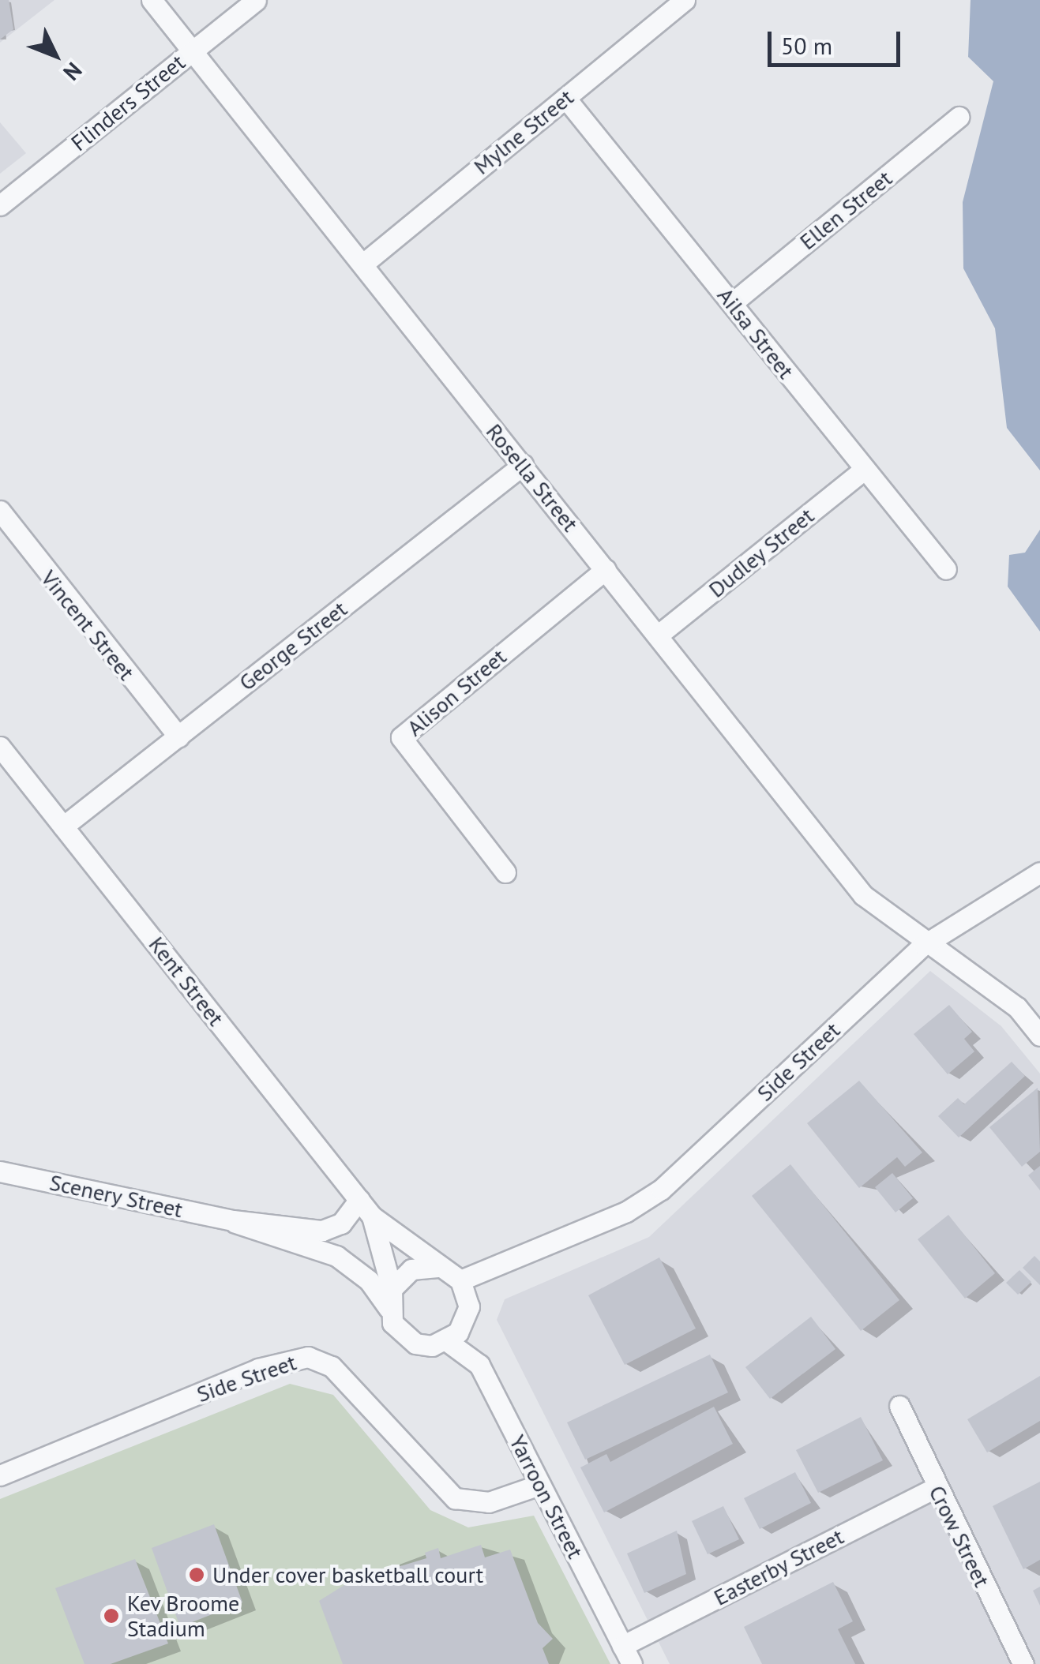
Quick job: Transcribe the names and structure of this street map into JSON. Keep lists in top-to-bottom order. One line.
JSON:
{"streets":{"street":["Flinders Street","Mylne Street","Ellen Street","Ailsa Street","Rosella Street","Dudley Street","Vincent Street","George Street","Alison Street","Kent Street","Side Street","Scenery Street","Yarroon Street","Crow Street","Easterby Street"]},"crossings":[["Flinders Street","Rosella Street"],["Mylne Street","Ailsa Street"],["Mylne Street","Rosella Street"],["Ellen Street","Ailsa Street"],["Ailsa Street","Dudley Street"],["Rosella Street","Dudley Street"],["Rosella Street","George Street"],["Rosella Street","Alison Street"],["Rosella Street","Side Street"],["Vincent Street","George Street"],["George Street","Kent Street"],["Kent Street","Side Street"],["Kent Street","Scenery Street"],["Kent Street","Yarroon Street"],["Side Street","Scenery Street"],["Side Street","Yarroon Street"],["Scenery Street","Yarroon Street"],["Yarroon Street","Easterby Street"],["Crow Street","Easterby Street"]],"places":["Under cover basketball court","Kev Broome Stadium"],"scale_bar":"50 m","north":"bottom right"}
